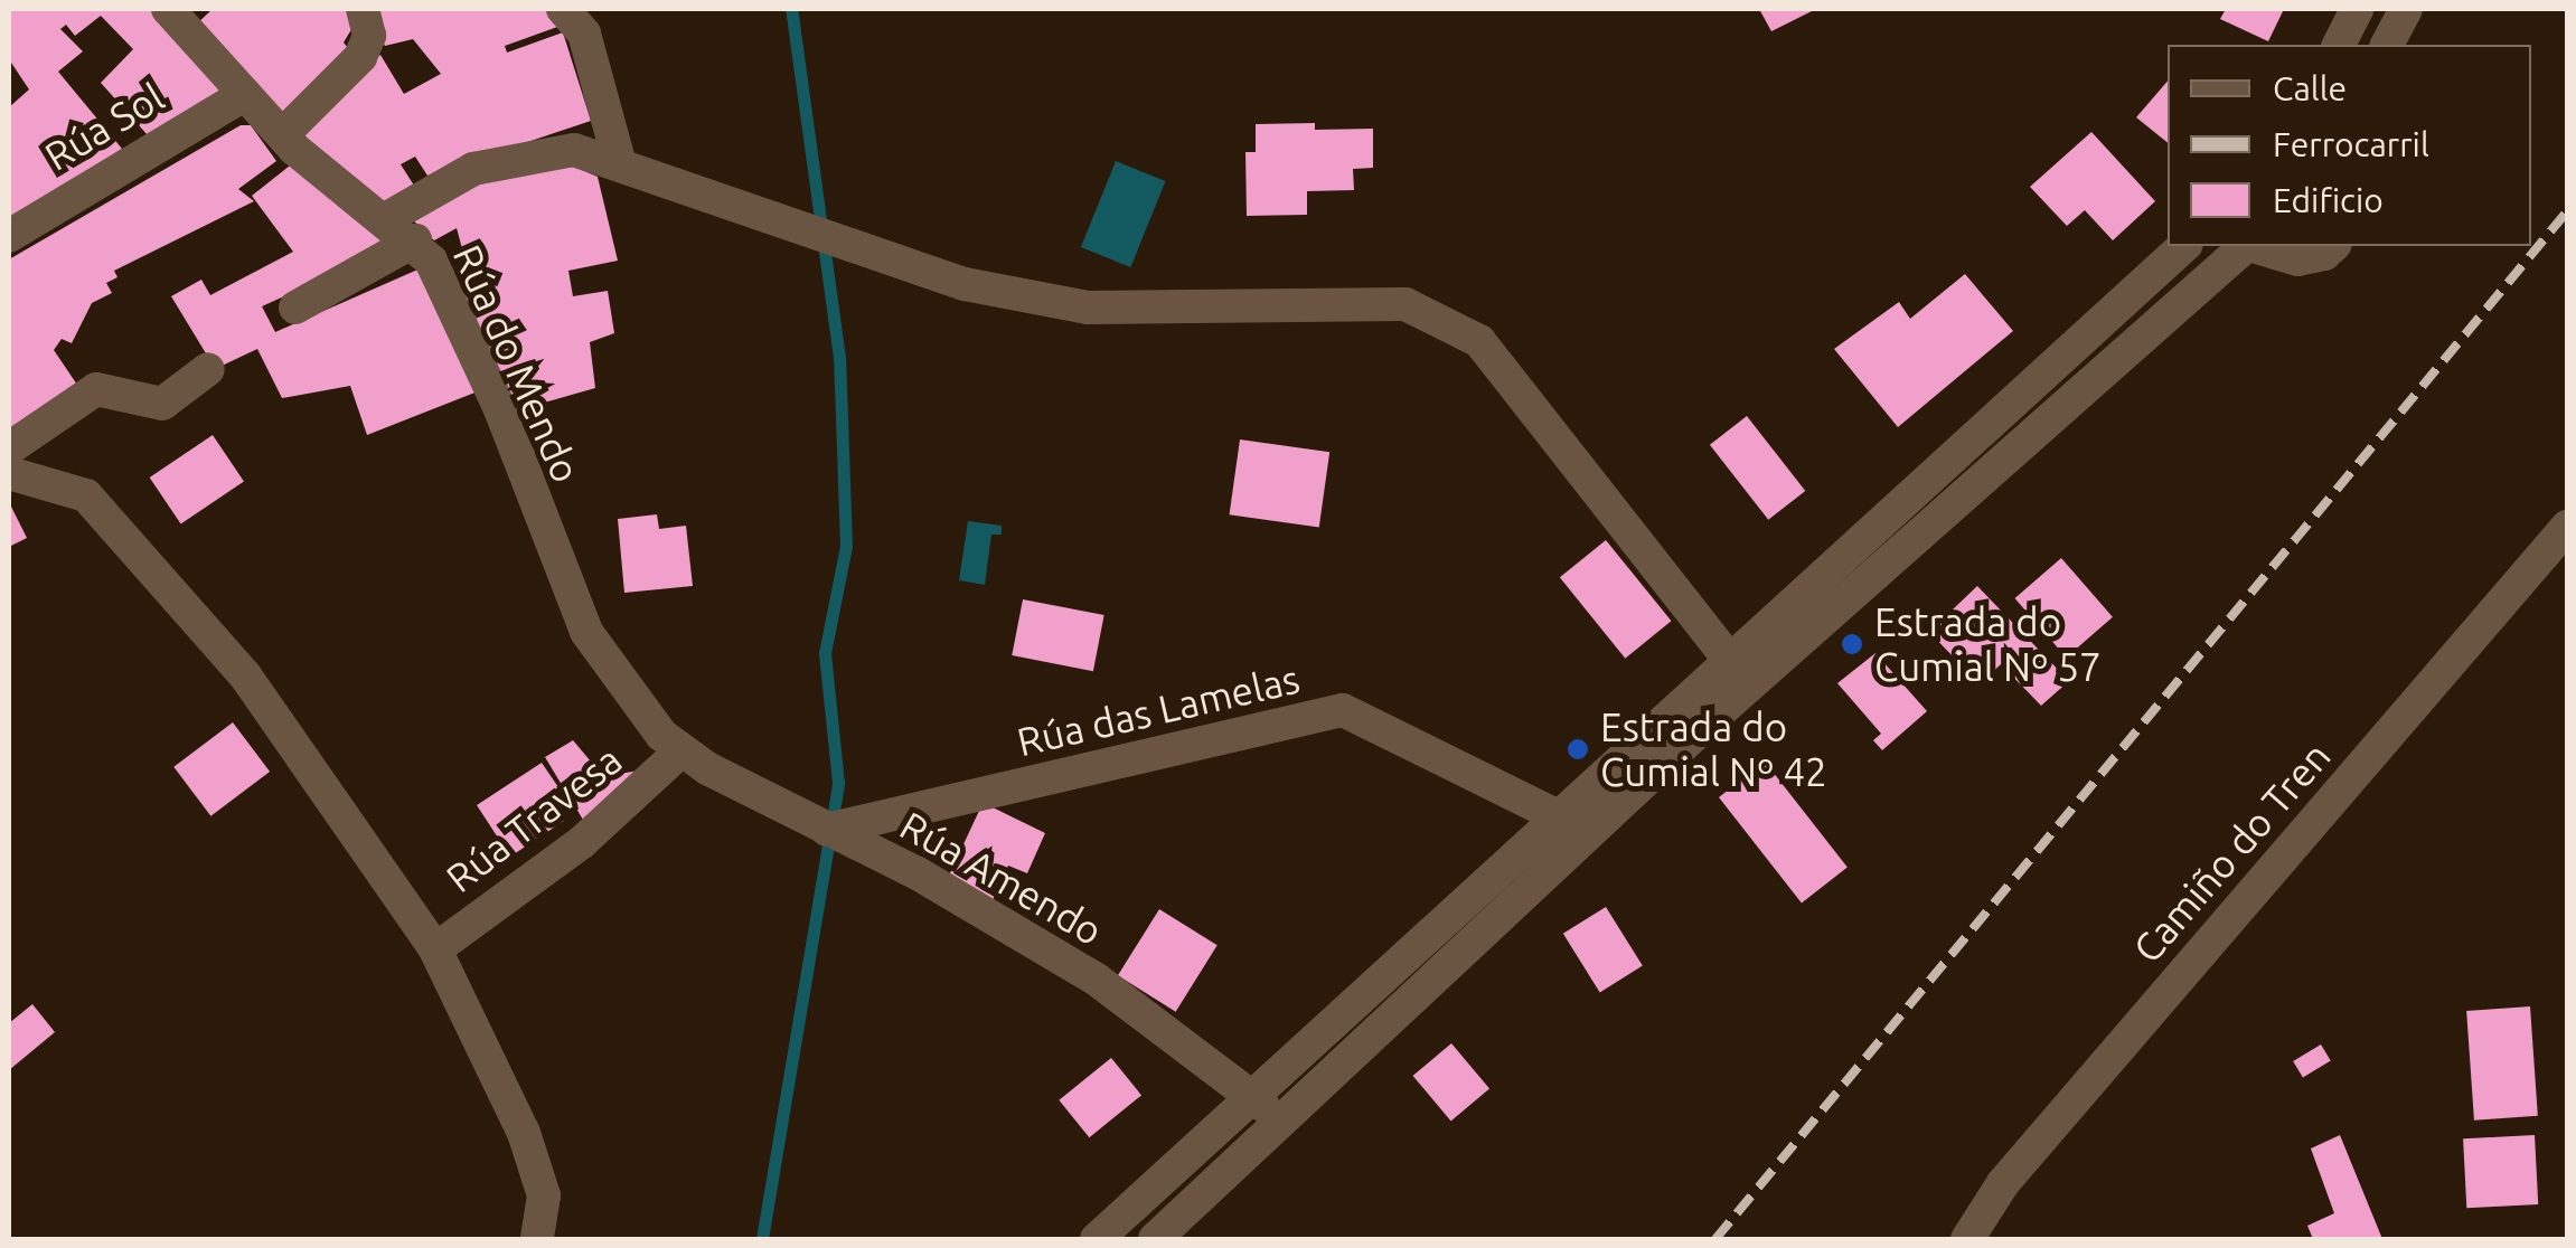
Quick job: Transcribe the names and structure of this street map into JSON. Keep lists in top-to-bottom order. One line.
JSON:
{"streets":{"street":["Rúa Sol","Rúa do Mendo","Rúa das Lamelas","Rúa Travesa","Camiño do Tren","Rúa Amendo"]},"crossings":[["Rúa Sol","Rúa do Mendo"],["Rúa do Mendo","Rúa Travesa"],["Rúa do Mendo","Rúa Amendo"],["Rúa das Lamelas","Rúa Amendo"],["Rúa Travesa","Rúa Amendo"]],"places":["Estrada do Cumial Nº 57","Estrada do Cumial Nº 42"],"legend":["Calle","Ferrocarril","Edificio"]}
